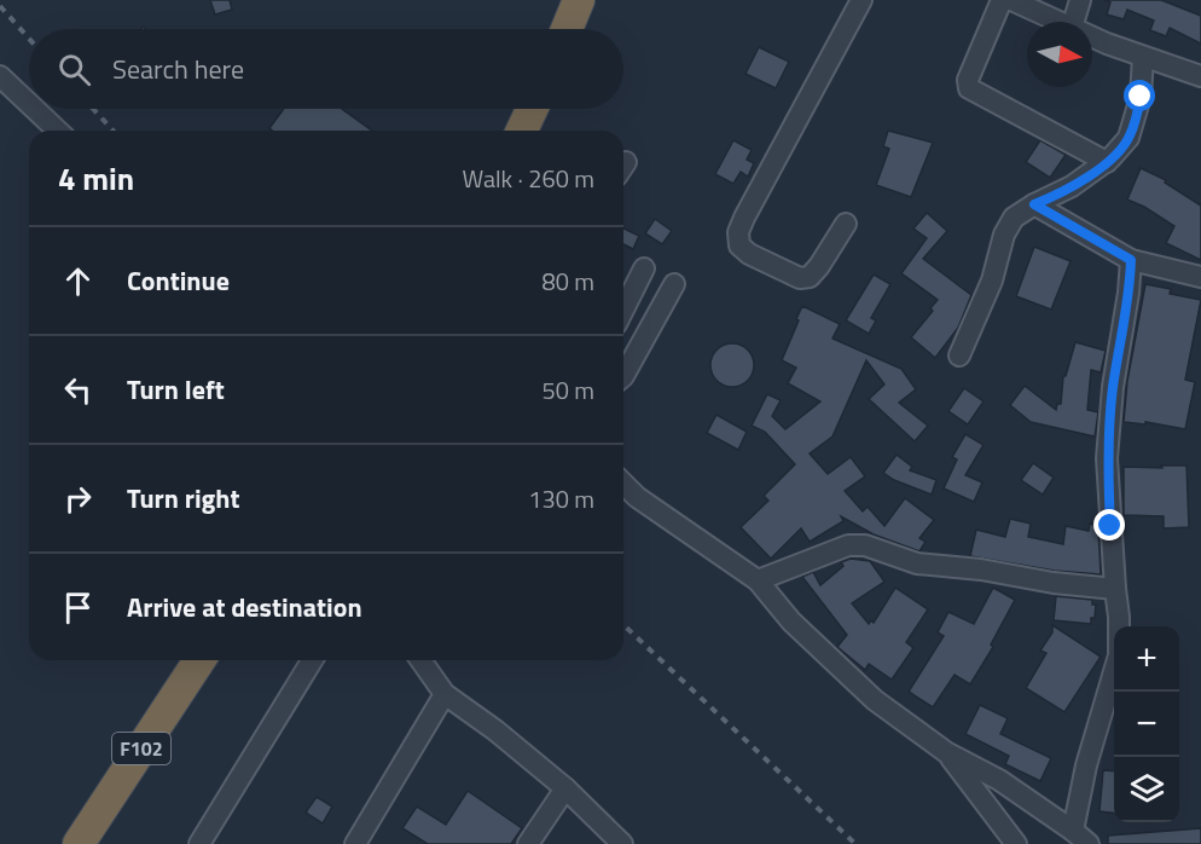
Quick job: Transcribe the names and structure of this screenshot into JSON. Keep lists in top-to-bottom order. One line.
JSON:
{"streets":{"highway":["F102"]},"north":"right","page":{"search":"Search here","heading":["4 min","Walk · 260 m"],"list":[["Continue","80 m"],["Turn left","50 m"],["Turn right","130 m"],"Arrive at destination"],"map_buttons":["+","−"]}}
